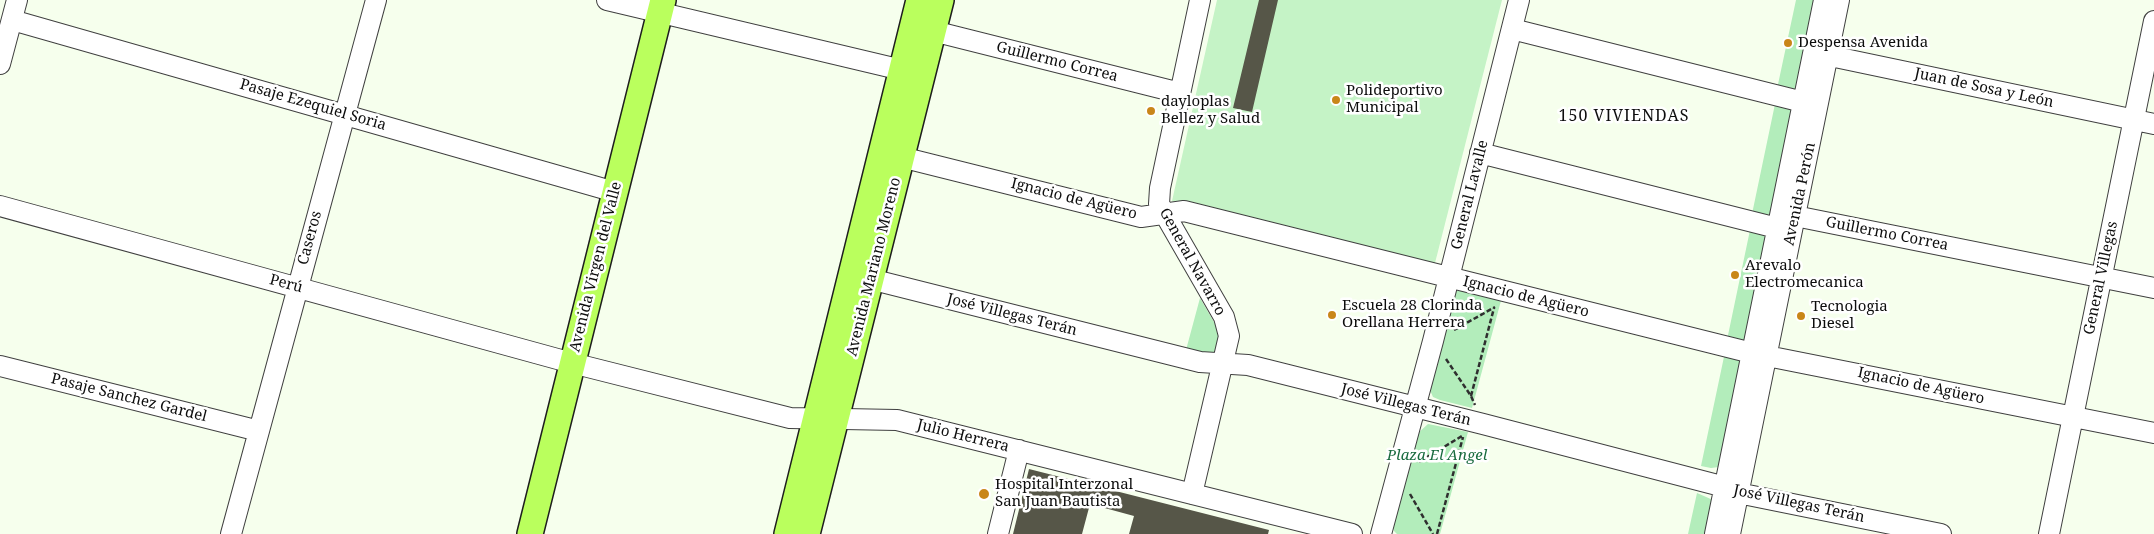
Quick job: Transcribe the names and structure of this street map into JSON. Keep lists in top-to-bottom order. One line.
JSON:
{"streets":{"main road":["Avenida Virgen del Valle","Avenida Mariano Moreno"],"street":["Guillermo Correa","Juan de Sosa y León","Pasaje Ezequiel Soria","Avenida Perón","General Lavalle","Ignacio de Agüero","Caseros","General Navarro","General Villegas","Perú","José Villegas Terán","Pasaje Sanchez Gardel","Julio Herrera"]},"crossings":[["Guillermo Correa","Avenida Perón"],["Guillermo Correa","General Navarro"],["Guillermo Correa","Avenida Mariano Moreno"],["Guillermo Correa","General Villegas"],["Juan de Sosa y León","Avenida Perón"],["Juan de Sosa y León","General Villegas"],["Pasaje Ezequiel Soria","Caseros"],["Pasaje Ezequiel Soria","Avenida Virgen del Valle"],["Avenida Perón","Ignacio de Agüero"],["Avenida Perón","José Villegas Terán"],["General Lavalle","Ignacio de Agüero"],["General Lavalle","José Villegas Terán"],["Ignacio de Agüero","General Navarro"],["Ignacio de Agüero","Avenida Mariano Moreno"],["Ignacio de Agüero","General Villegas"],["Caseros","Perú"],["Caseros","Pasaje Sanchez Gardel"],["General Navarro","José Villegas Terán"],["General Navarro","Julio Herrera"],["Avenida Virgen del Valle","Perú"],["Avenida Virgen del Valle","Julio Herrera"],["Avenida Mariano Moreno","José Villegas Terán"],["Avenida Mariano Moreno","Julio Herrera"],["Perú","Julio Herrera"]],"districts":["150 VIVIENDAS"],"parks":["Plaza El Angel"],"places":["Despensa Avenida","Polideportivo Municipal","dayloplas Bellez y Salud","Arevalo Electromecanica","Escuela 28 Clorinda Orellana Herrera","Tecnologia Diesel","Hospital Interzonal San Juan Bautista"]}
